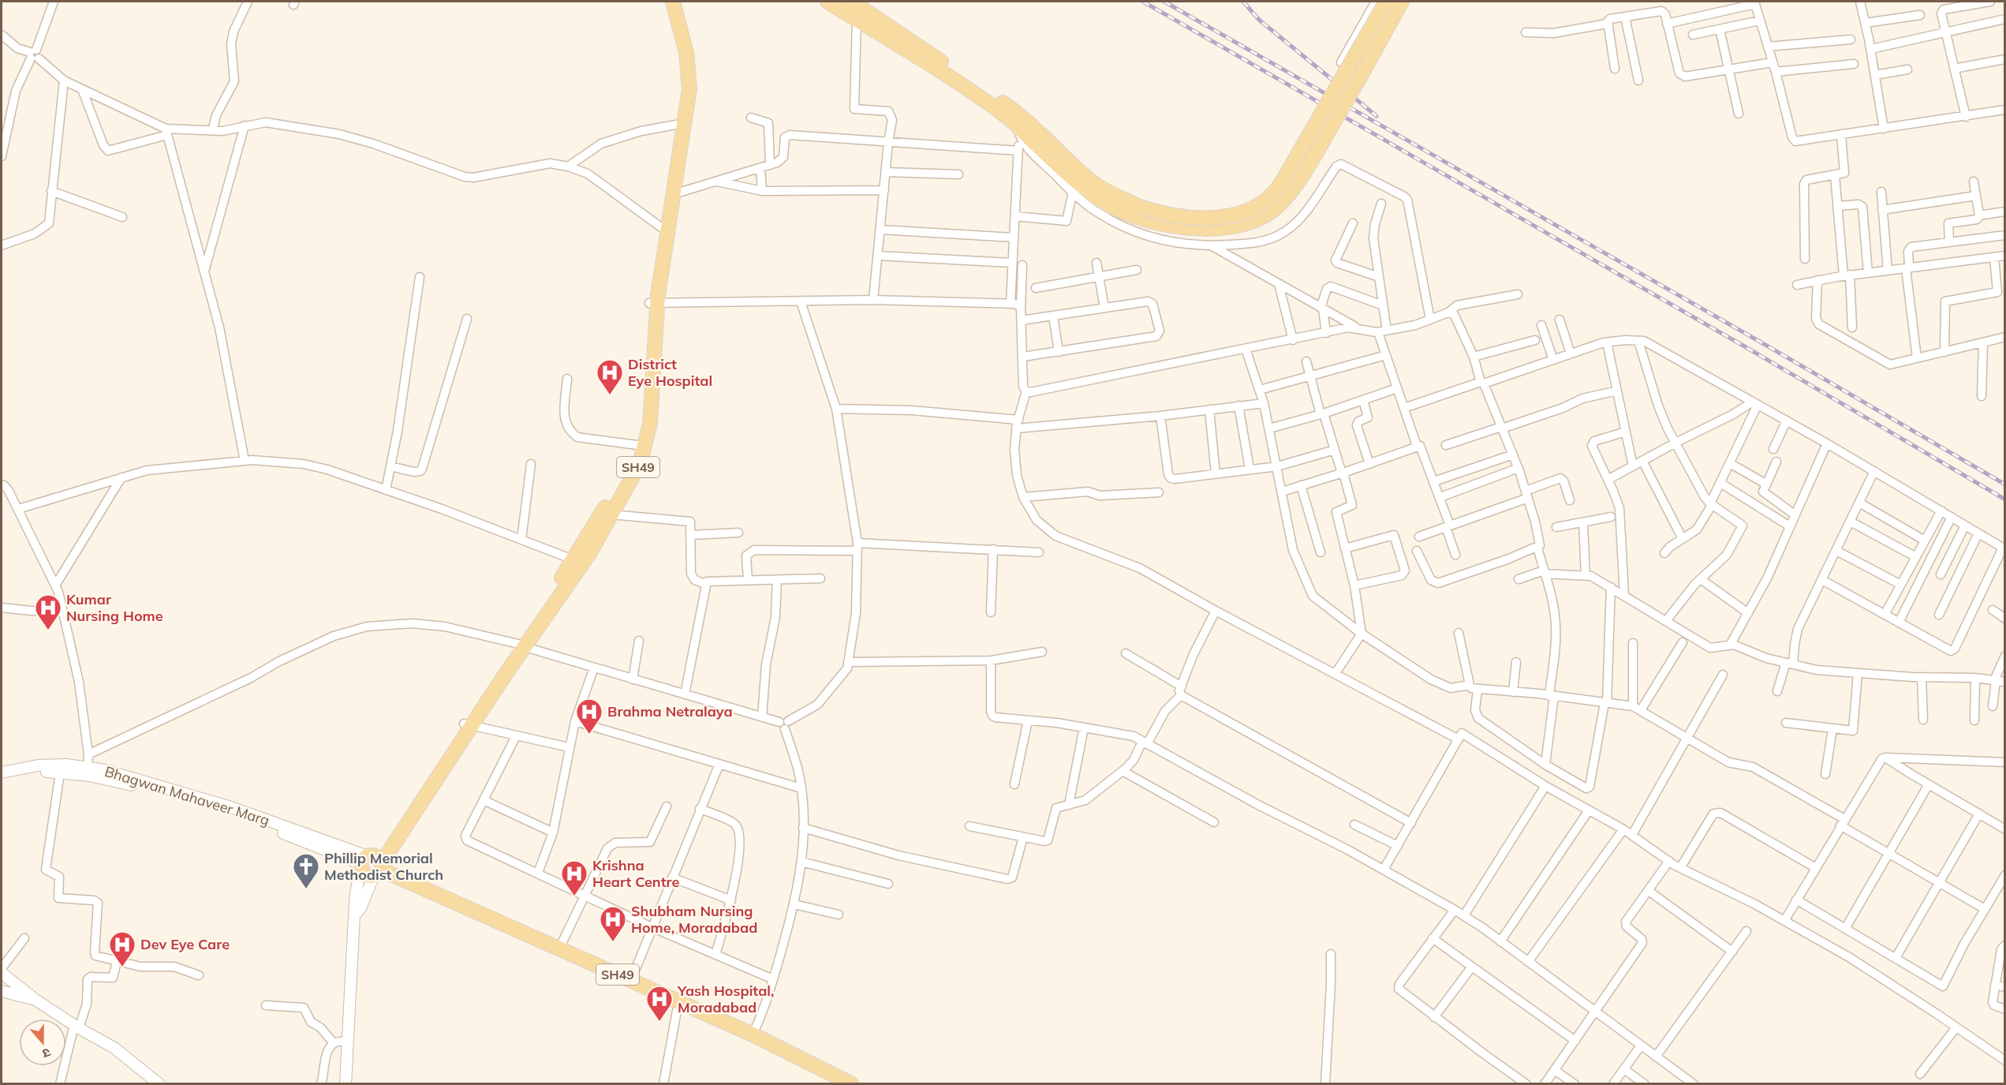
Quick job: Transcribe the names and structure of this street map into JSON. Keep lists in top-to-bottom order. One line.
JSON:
{"streets":{"main road":["SH49"],"street":["Bhagwan Mahaveer Marg"]},"crossings":[["SH49","Bhagwan Mahaveer Marg"]],"places":{"hospital":["District Eye Hospital","Kumar Nursing Home","Brahma Netralaya","Krishna Heart Centre","Shubham Nursing Home, Moradabad","Dev Eye Care","Yash Hospital, Moradabad"],"church":["Phillip Memorial Methodist Church"]},"north":"bottom"}
